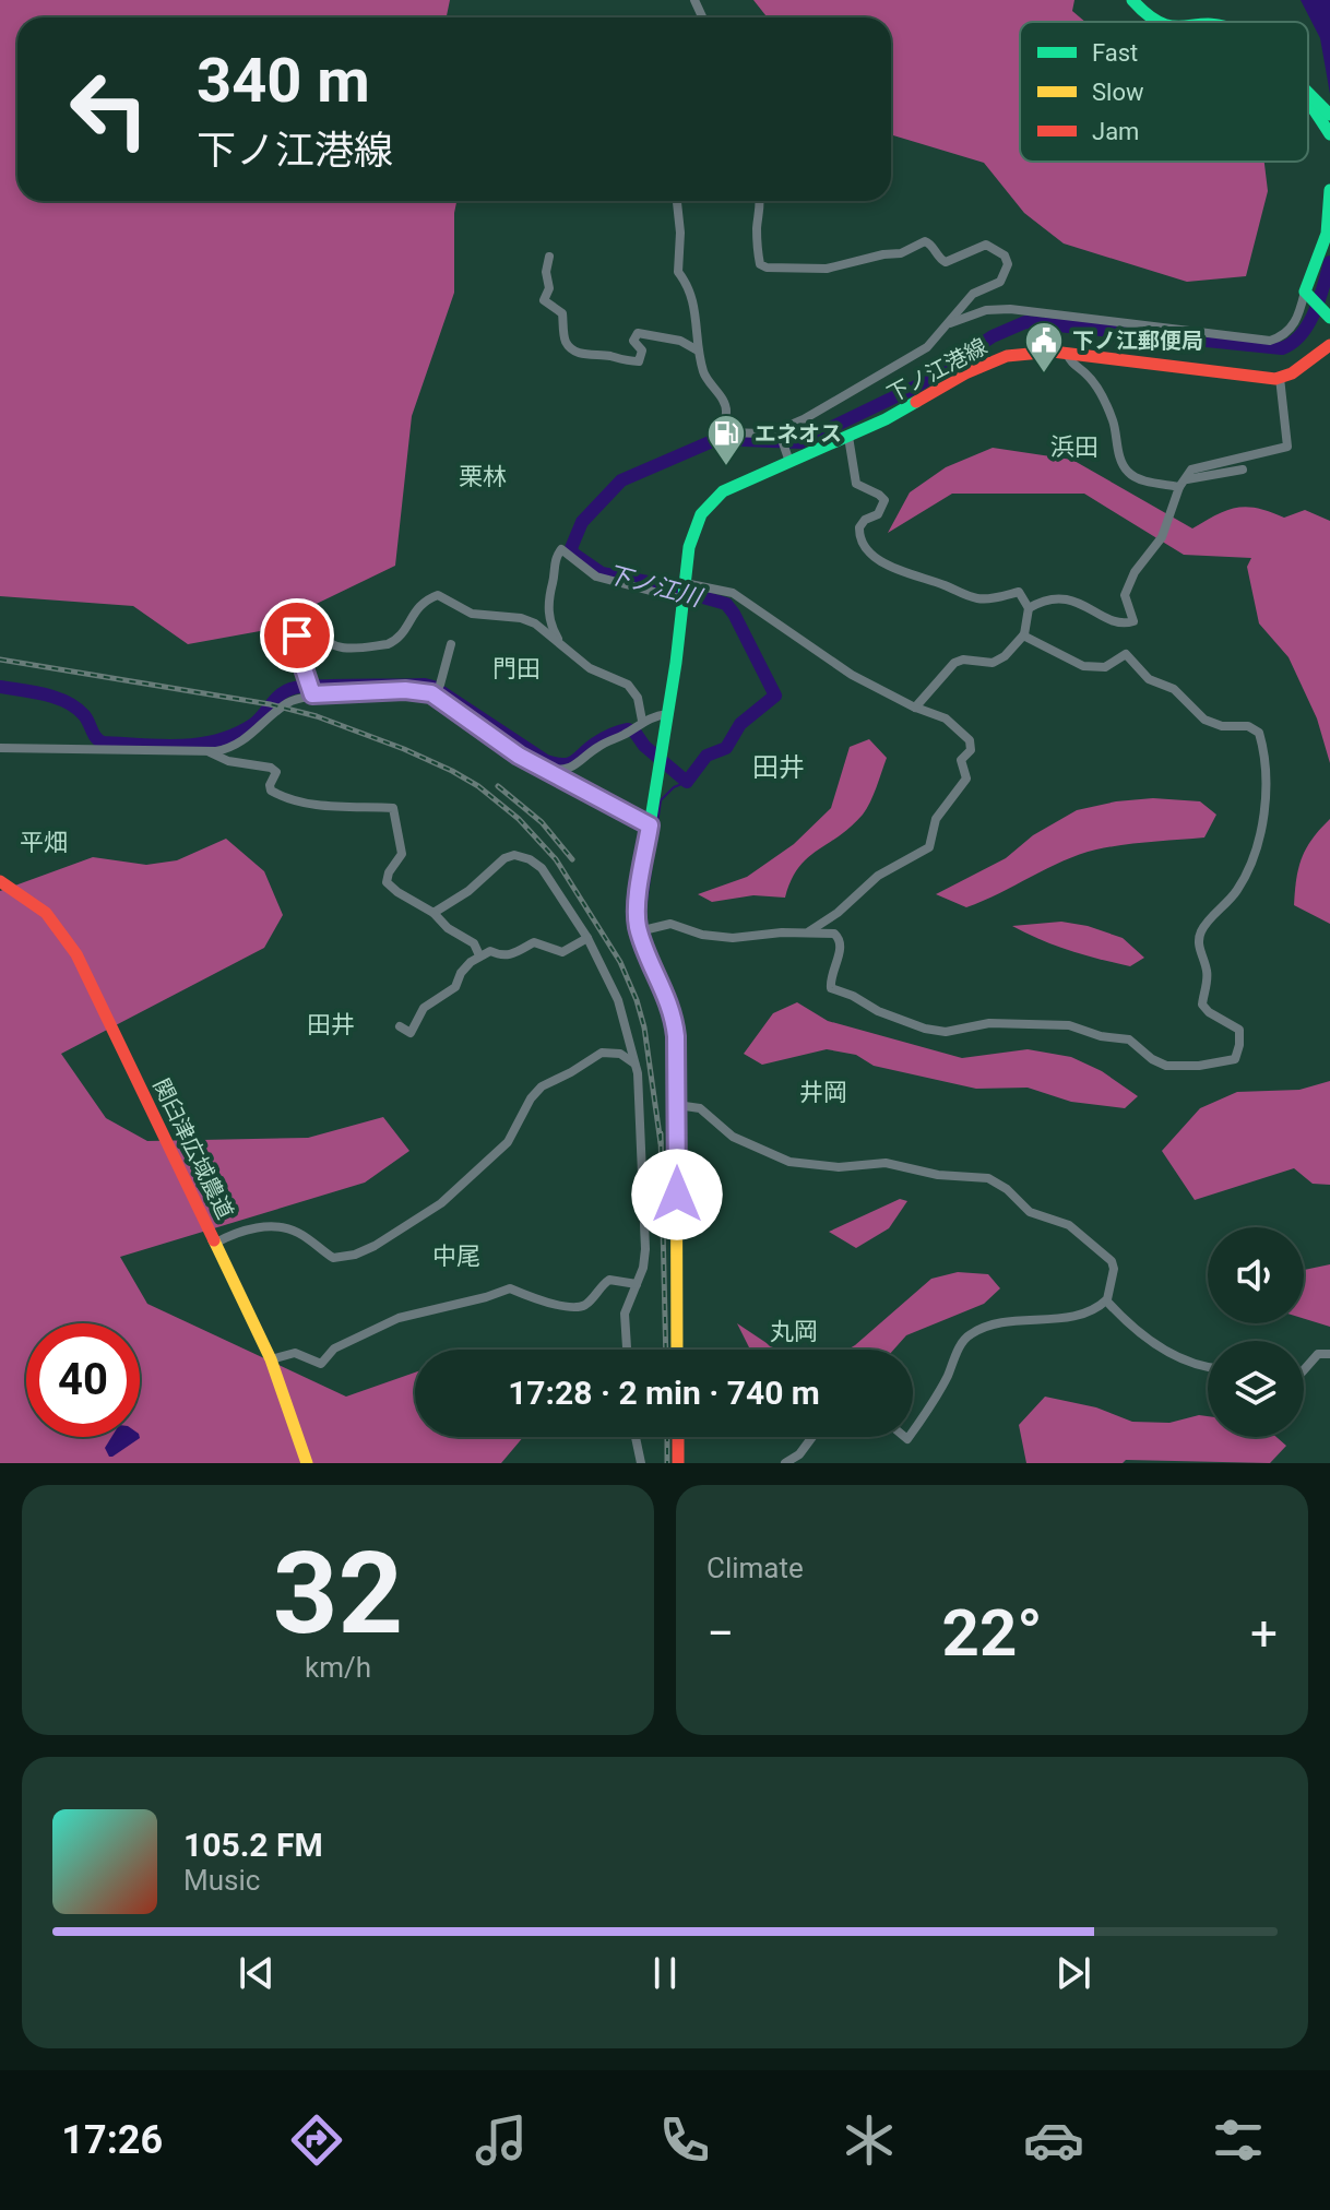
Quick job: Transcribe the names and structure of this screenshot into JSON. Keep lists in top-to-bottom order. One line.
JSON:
{"streets":{"street":["下ノ江港線","関臼津広域農道"]},"districts":["浜田","栗林","門田","田井","平畑","田井","井岡","中尾","丸岡"],"water":["下ノ江川"],"places":{"public building":["下ノ江郵便局"],"fuel station":["エネオス"]},"legend":["Fast","Slow","Jam"],"page":{"turn":["340 m","下ノ江港線"],"limit":"40","trip":"17:28 · 2 min · 740 m","tile":[["32","km/h"],"Climate"],"heat":["−","22°","+"],"song":["105.2 FM","Music"],"tabs":"17:26"}}
